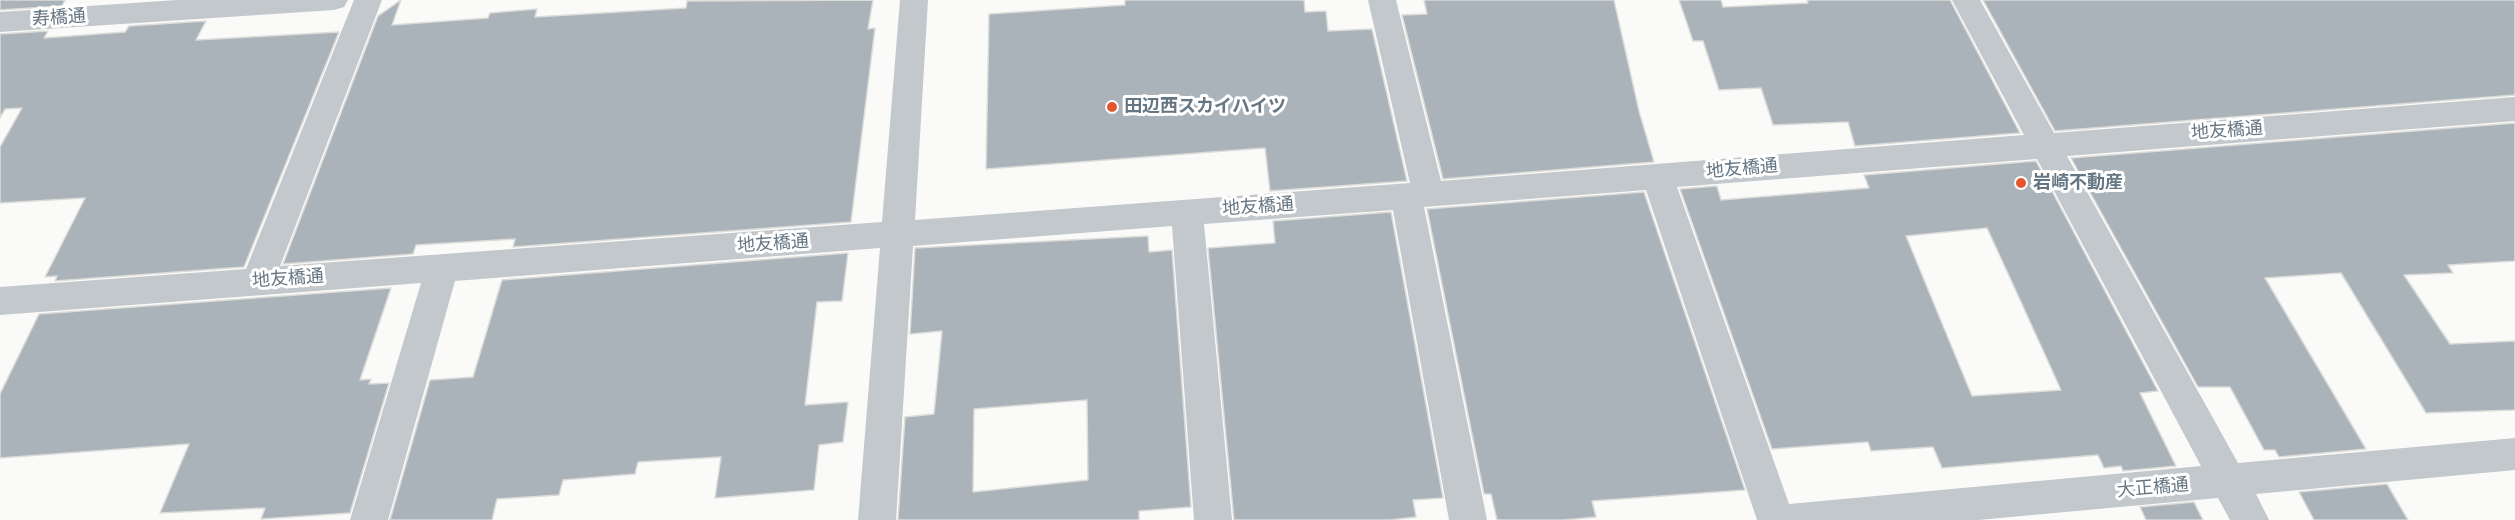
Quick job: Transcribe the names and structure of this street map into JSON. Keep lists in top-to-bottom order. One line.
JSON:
{"streets":{"street":["寿橋通","地友橋通","大正橋通"]},"places":["田辺西スカイハイツ","岩崎不動産"]}
